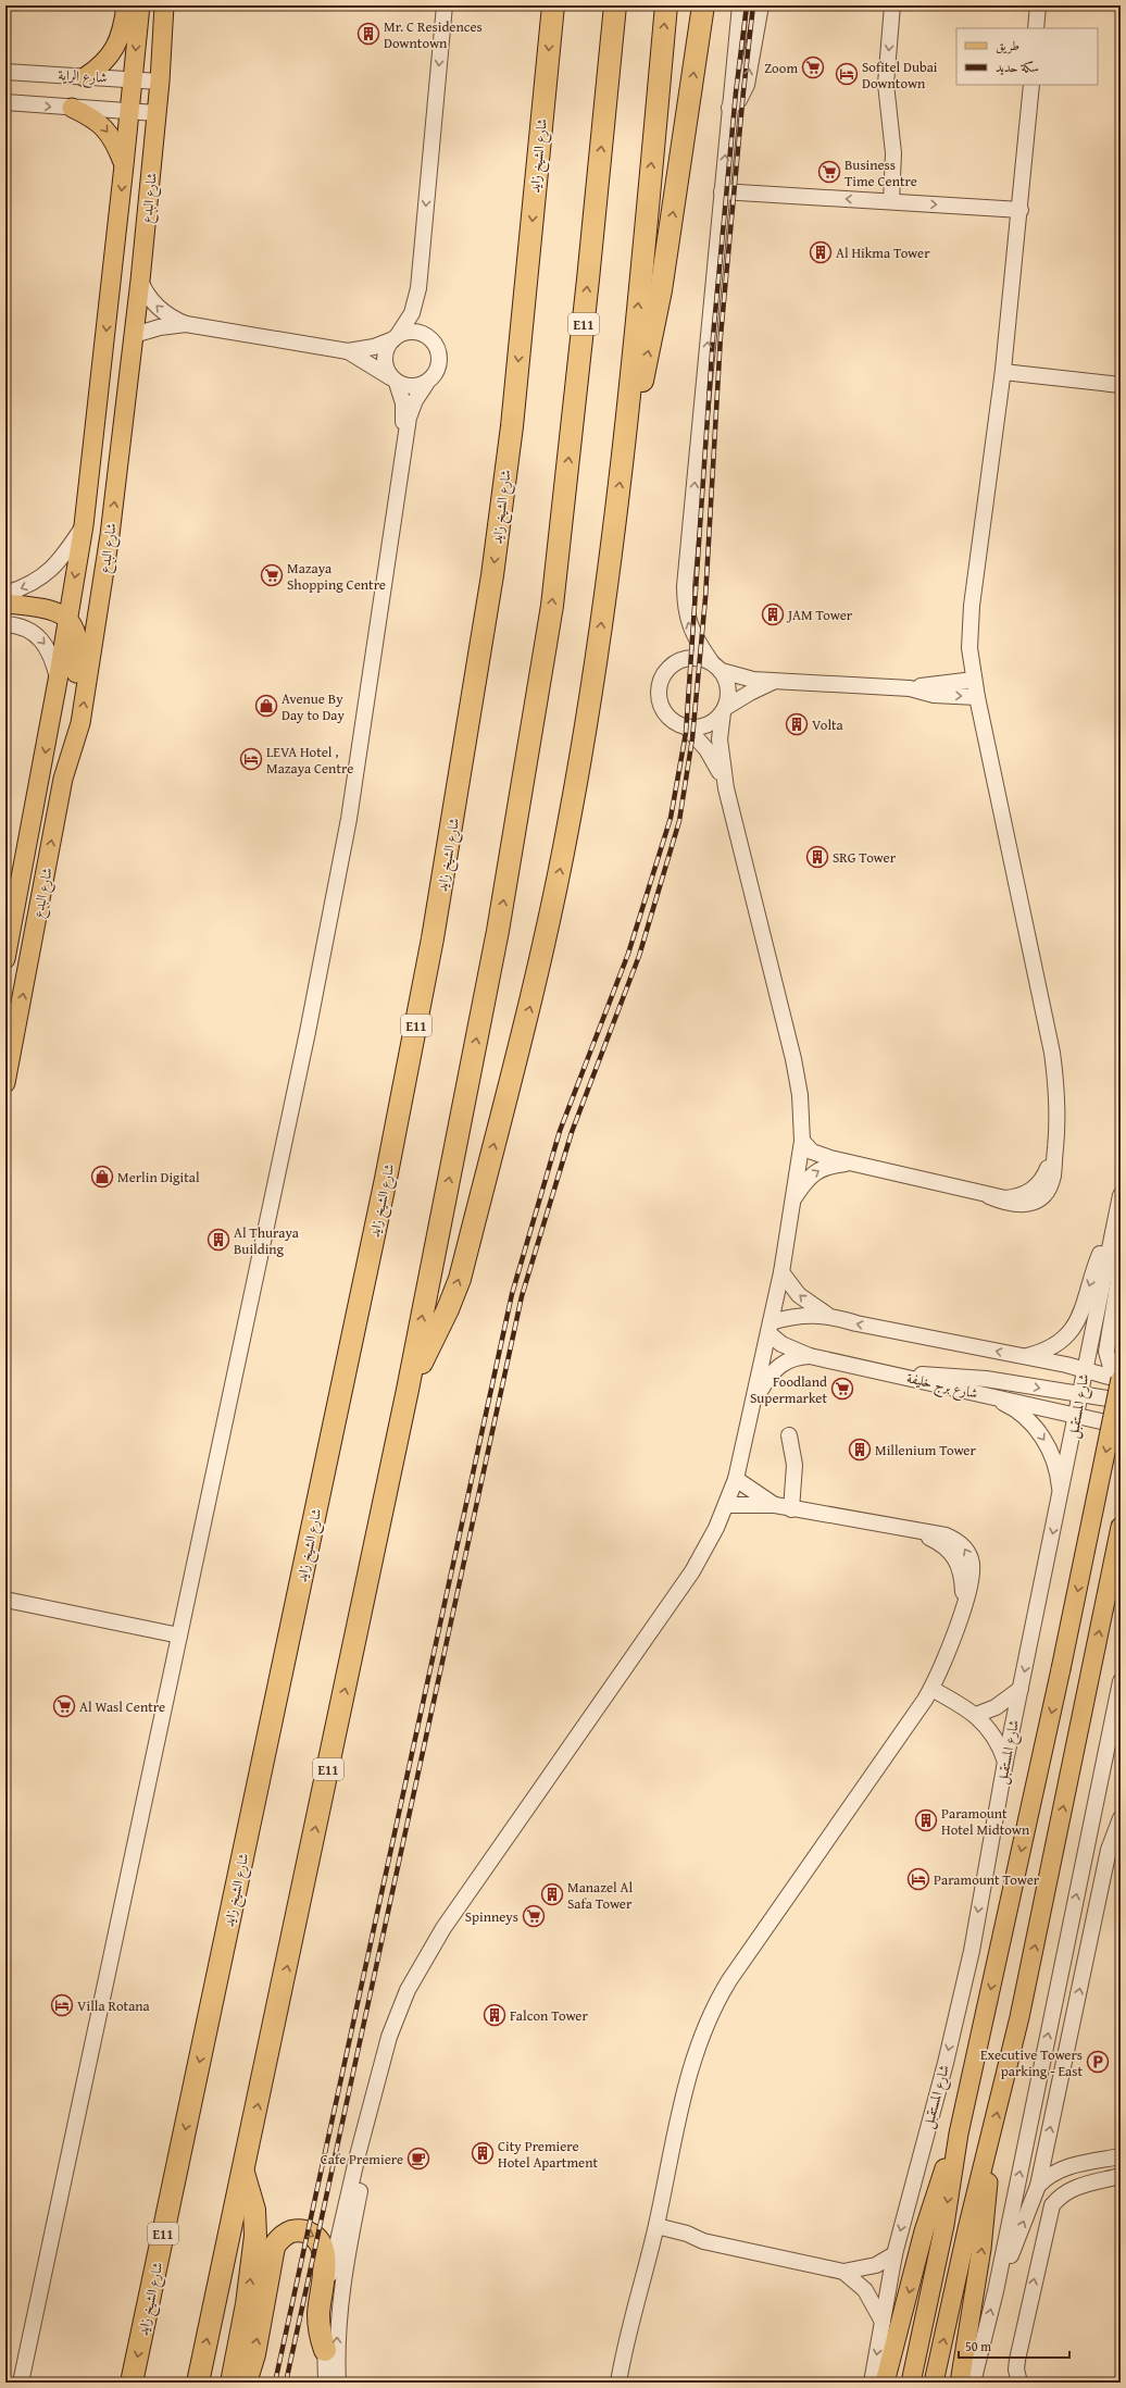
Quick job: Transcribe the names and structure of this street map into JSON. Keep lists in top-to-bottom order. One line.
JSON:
{"streets":{"highway":["شارع الشيخ زايد","E11"],"main road":["شارع البدع","شارع المستقبل"],"street":["شارع الراية","شارع برج خليفة"]},"crossings":[["شارع الراية","شارع البدع"],["شارع برج خليفة","شارع المستقبل"]],"places":{"building":["Mr. C Residences Downtown","Al Hikma Tower","JAM Tower","Volta","SRG Tower","Al Thuraya Building","Millenium Tower","Paramount Hotel Midtown","Manazel Al Safa Tower","Falcon Tower","City Premiere Hotel Apartment"],"supermarket":["Zoom","Business Time Centre","Mazaya Shopping Centre","Foodland Supermarket","Al Wasl Centre","Spinneys"],"hotel":["Sofitel Dubai Downtown","LEVA Hotel , Mazaya Centre","Paramount Tower","Villa Rotana"],"shop":["Avenue By Day to Day","Merlin Digital"],"parking":["Executive Towers parking - East"],"cafe":["Cafe Premiere"]},"legend":["طريق","سكة حديد"],"scale_bar":"50 m"}
